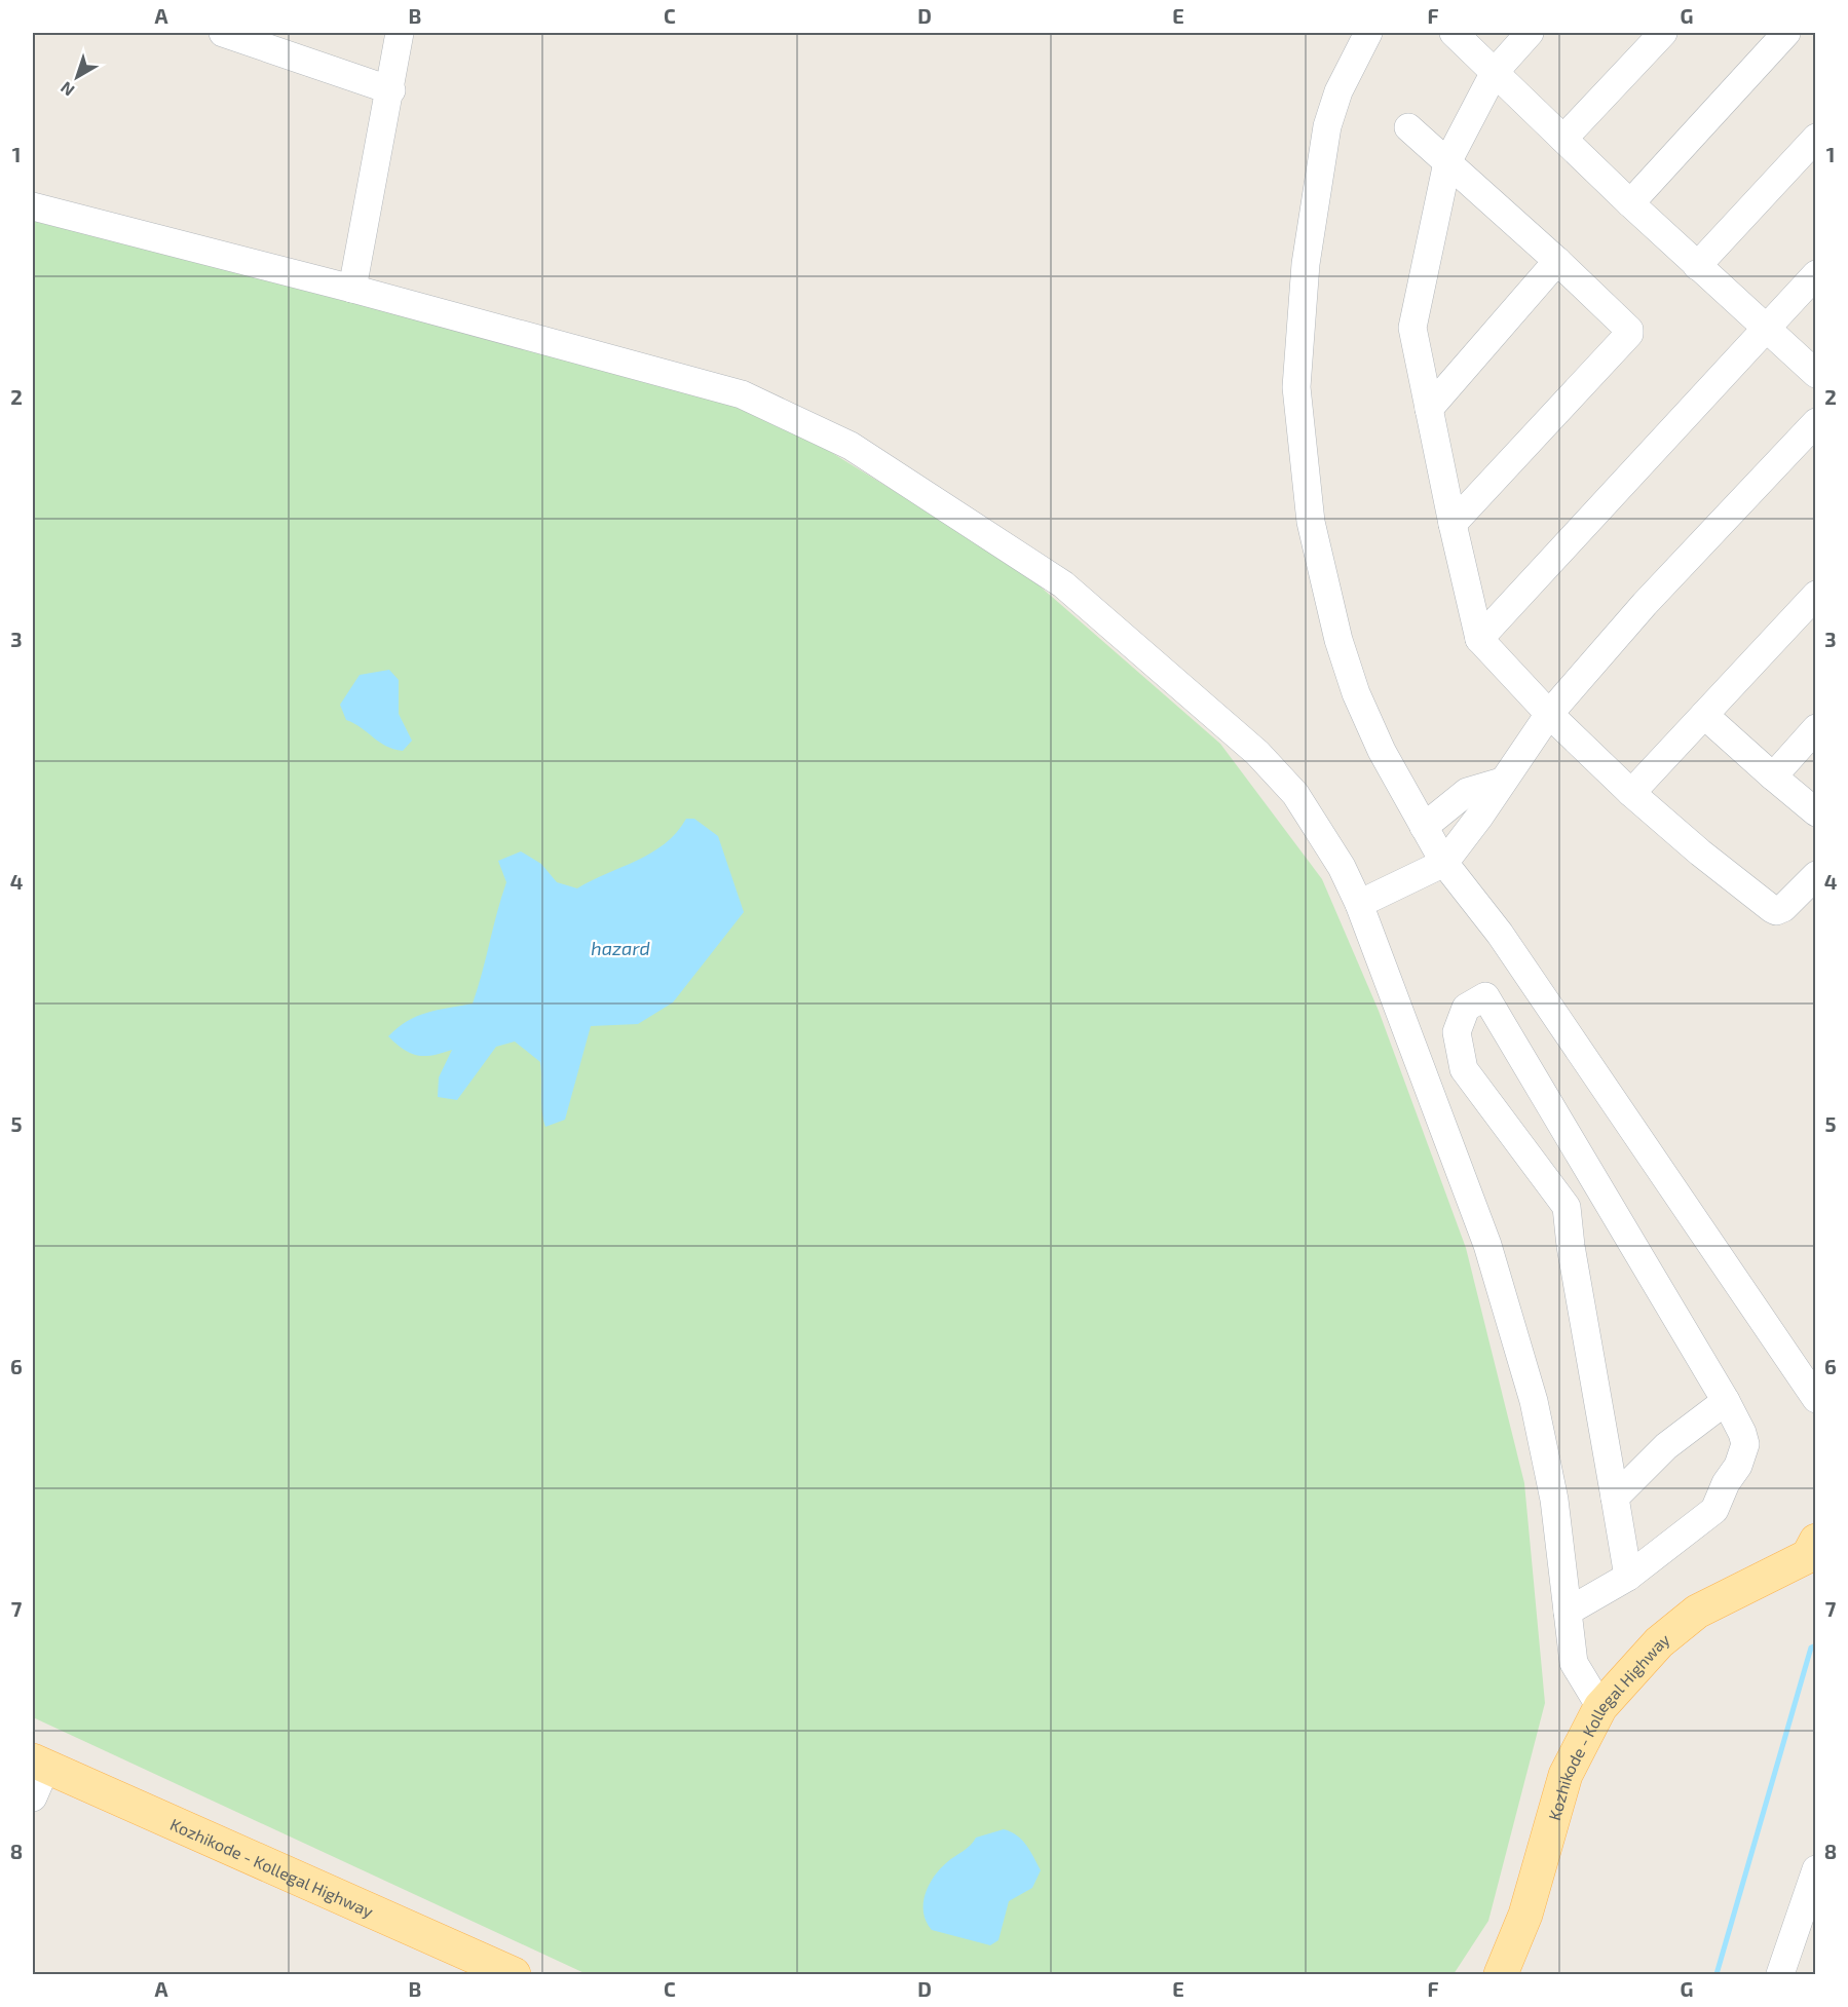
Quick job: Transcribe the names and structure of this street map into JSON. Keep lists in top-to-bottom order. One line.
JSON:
{"streets":{"main road":["Kozhikode - Kollegal Highway"]},"water":["hazard"],"north":"bottom left","grid":{"columns":["A","B","C","D","E","F","G"],"rows":["1","2","3","4","5","6","7","8"]}}
